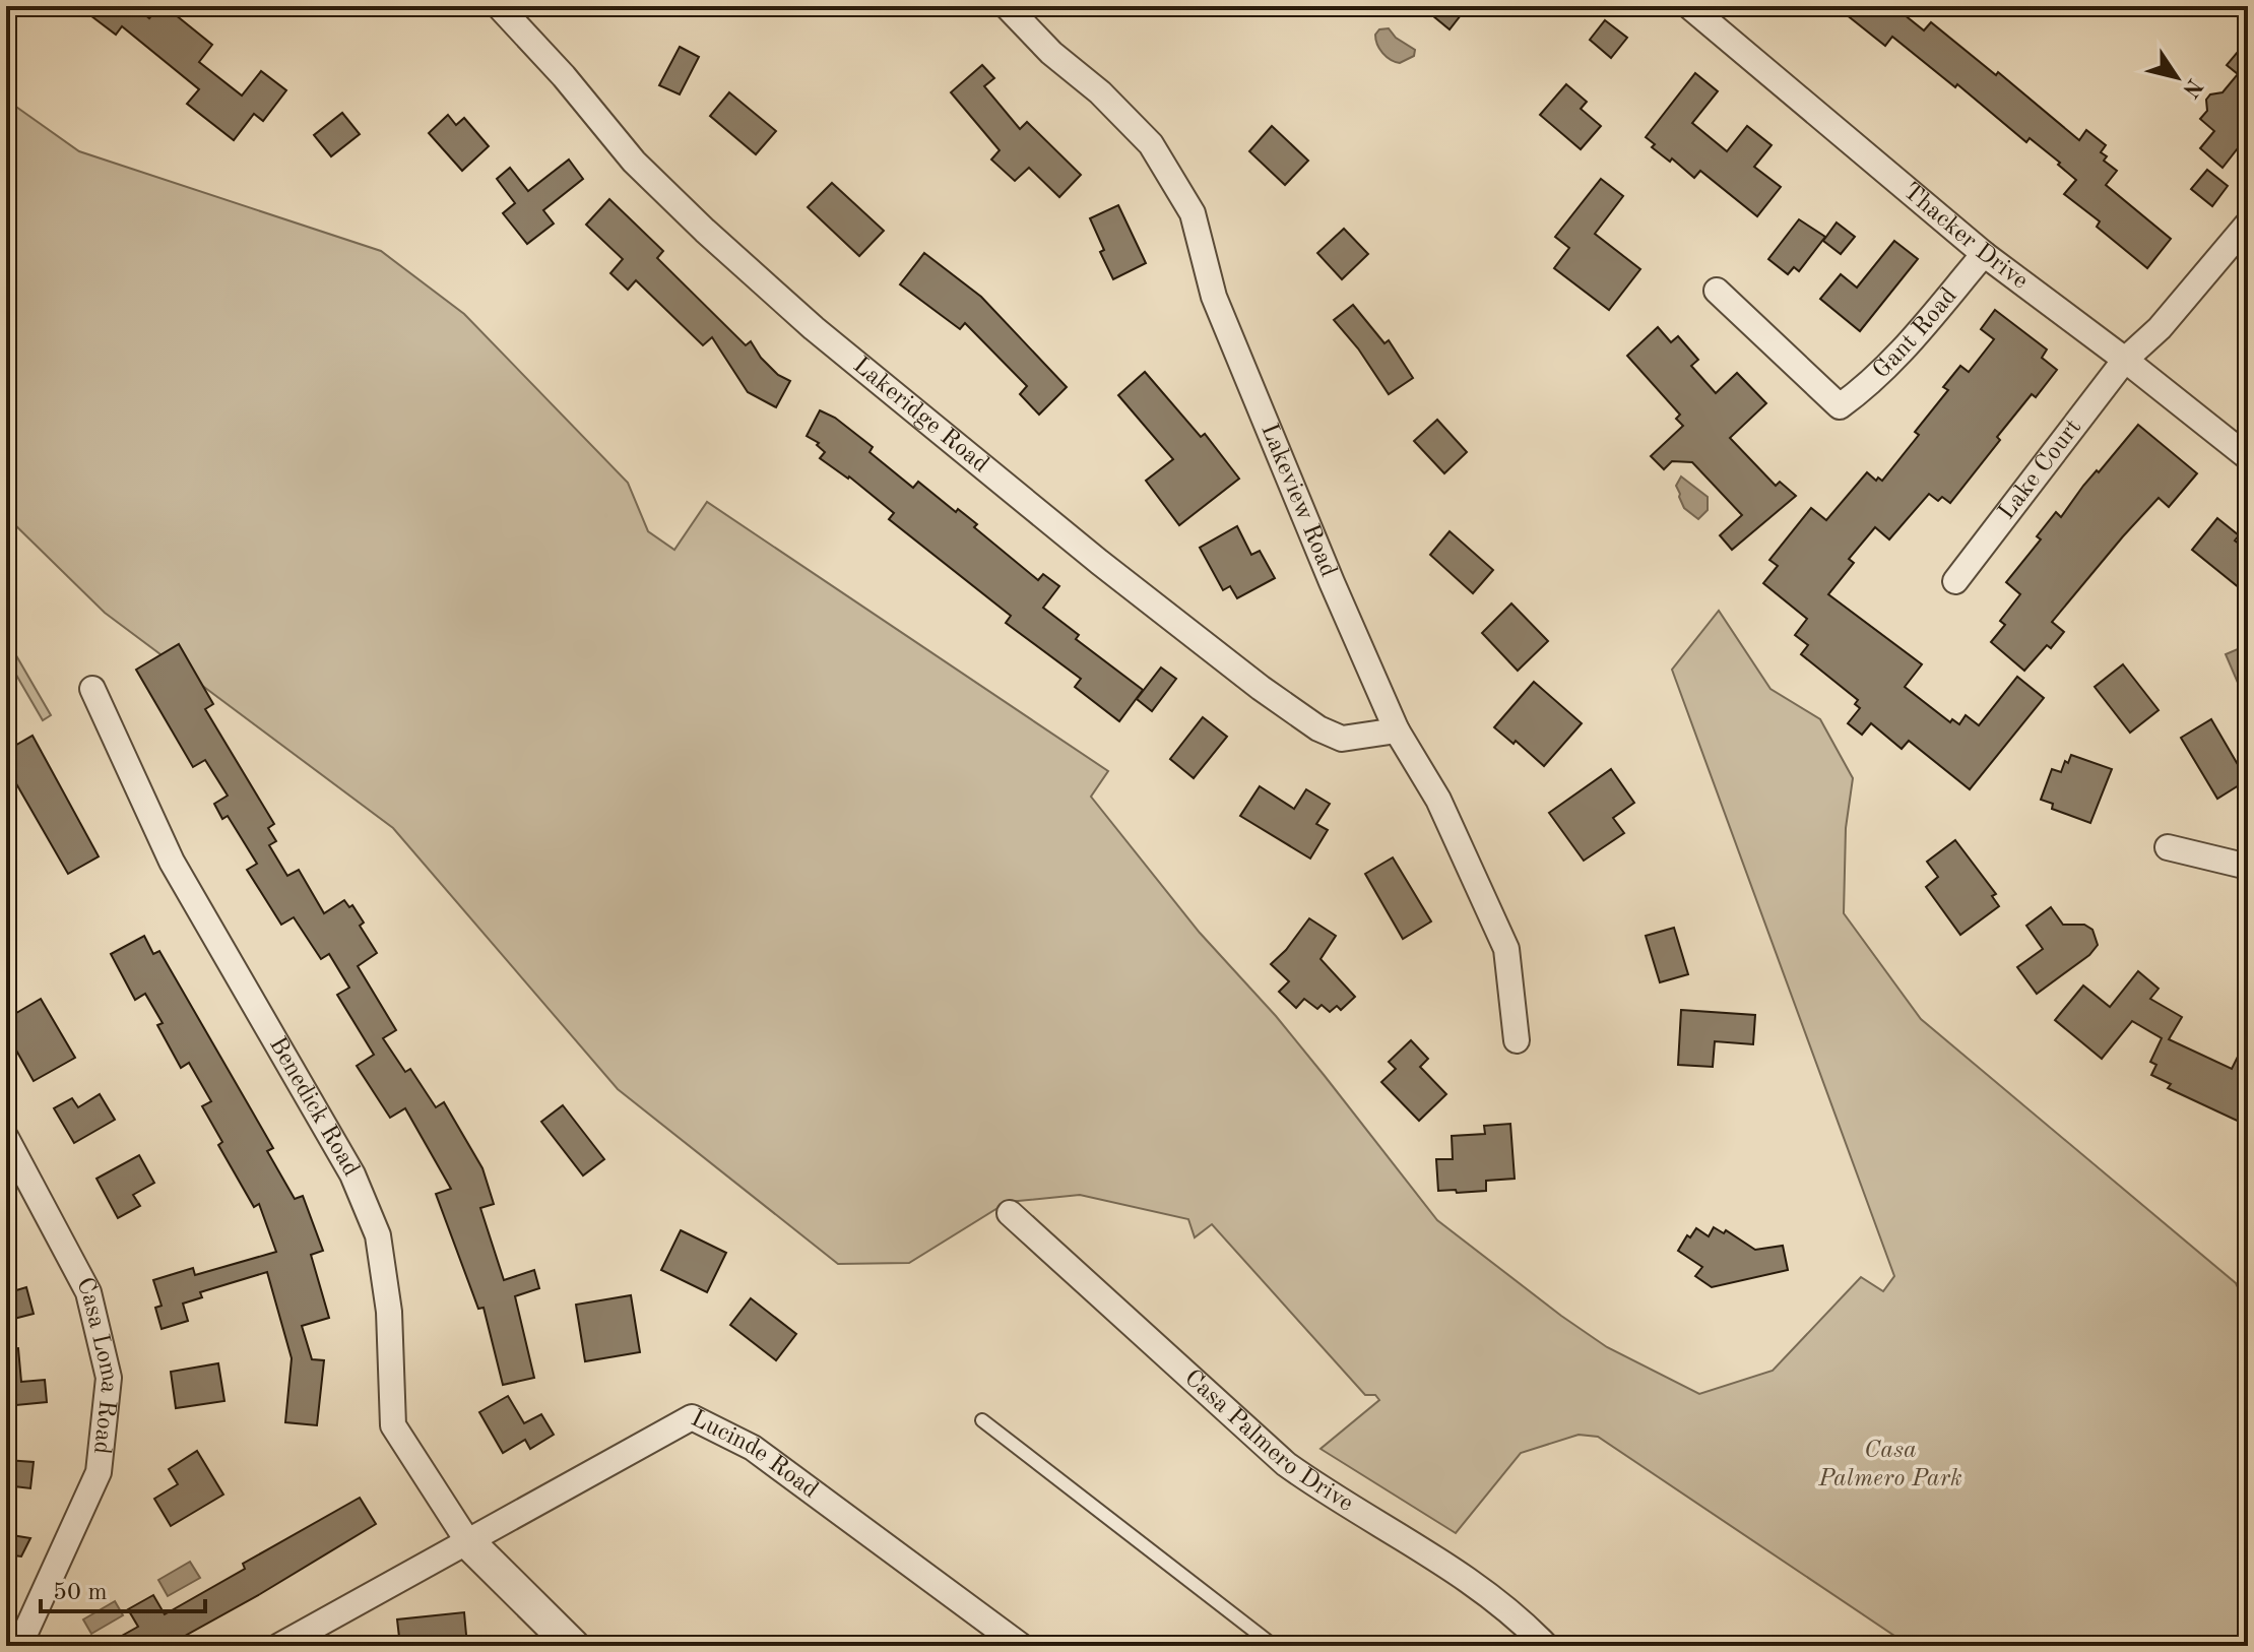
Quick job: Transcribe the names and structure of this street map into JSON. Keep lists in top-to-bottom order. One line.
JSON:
{"streets":{"street":["Thacker Drive","Gant Road","Lakeridge Road","Lake Court","Lakeview Road","Benedick Road","Casa Loma Road","Casa Palmero Drive","Lucinde Road"]},"crossings":[["Thacker Drive","Gant Road"],["Thacker Drive","Lake Court"],["Lakeridge Road","Lakeview Road"],["Benedick Road","Lucinde Road"]],"parks":["Casa Palmero Park"],"scale_bar":"50 m","north":"bottom right"}
